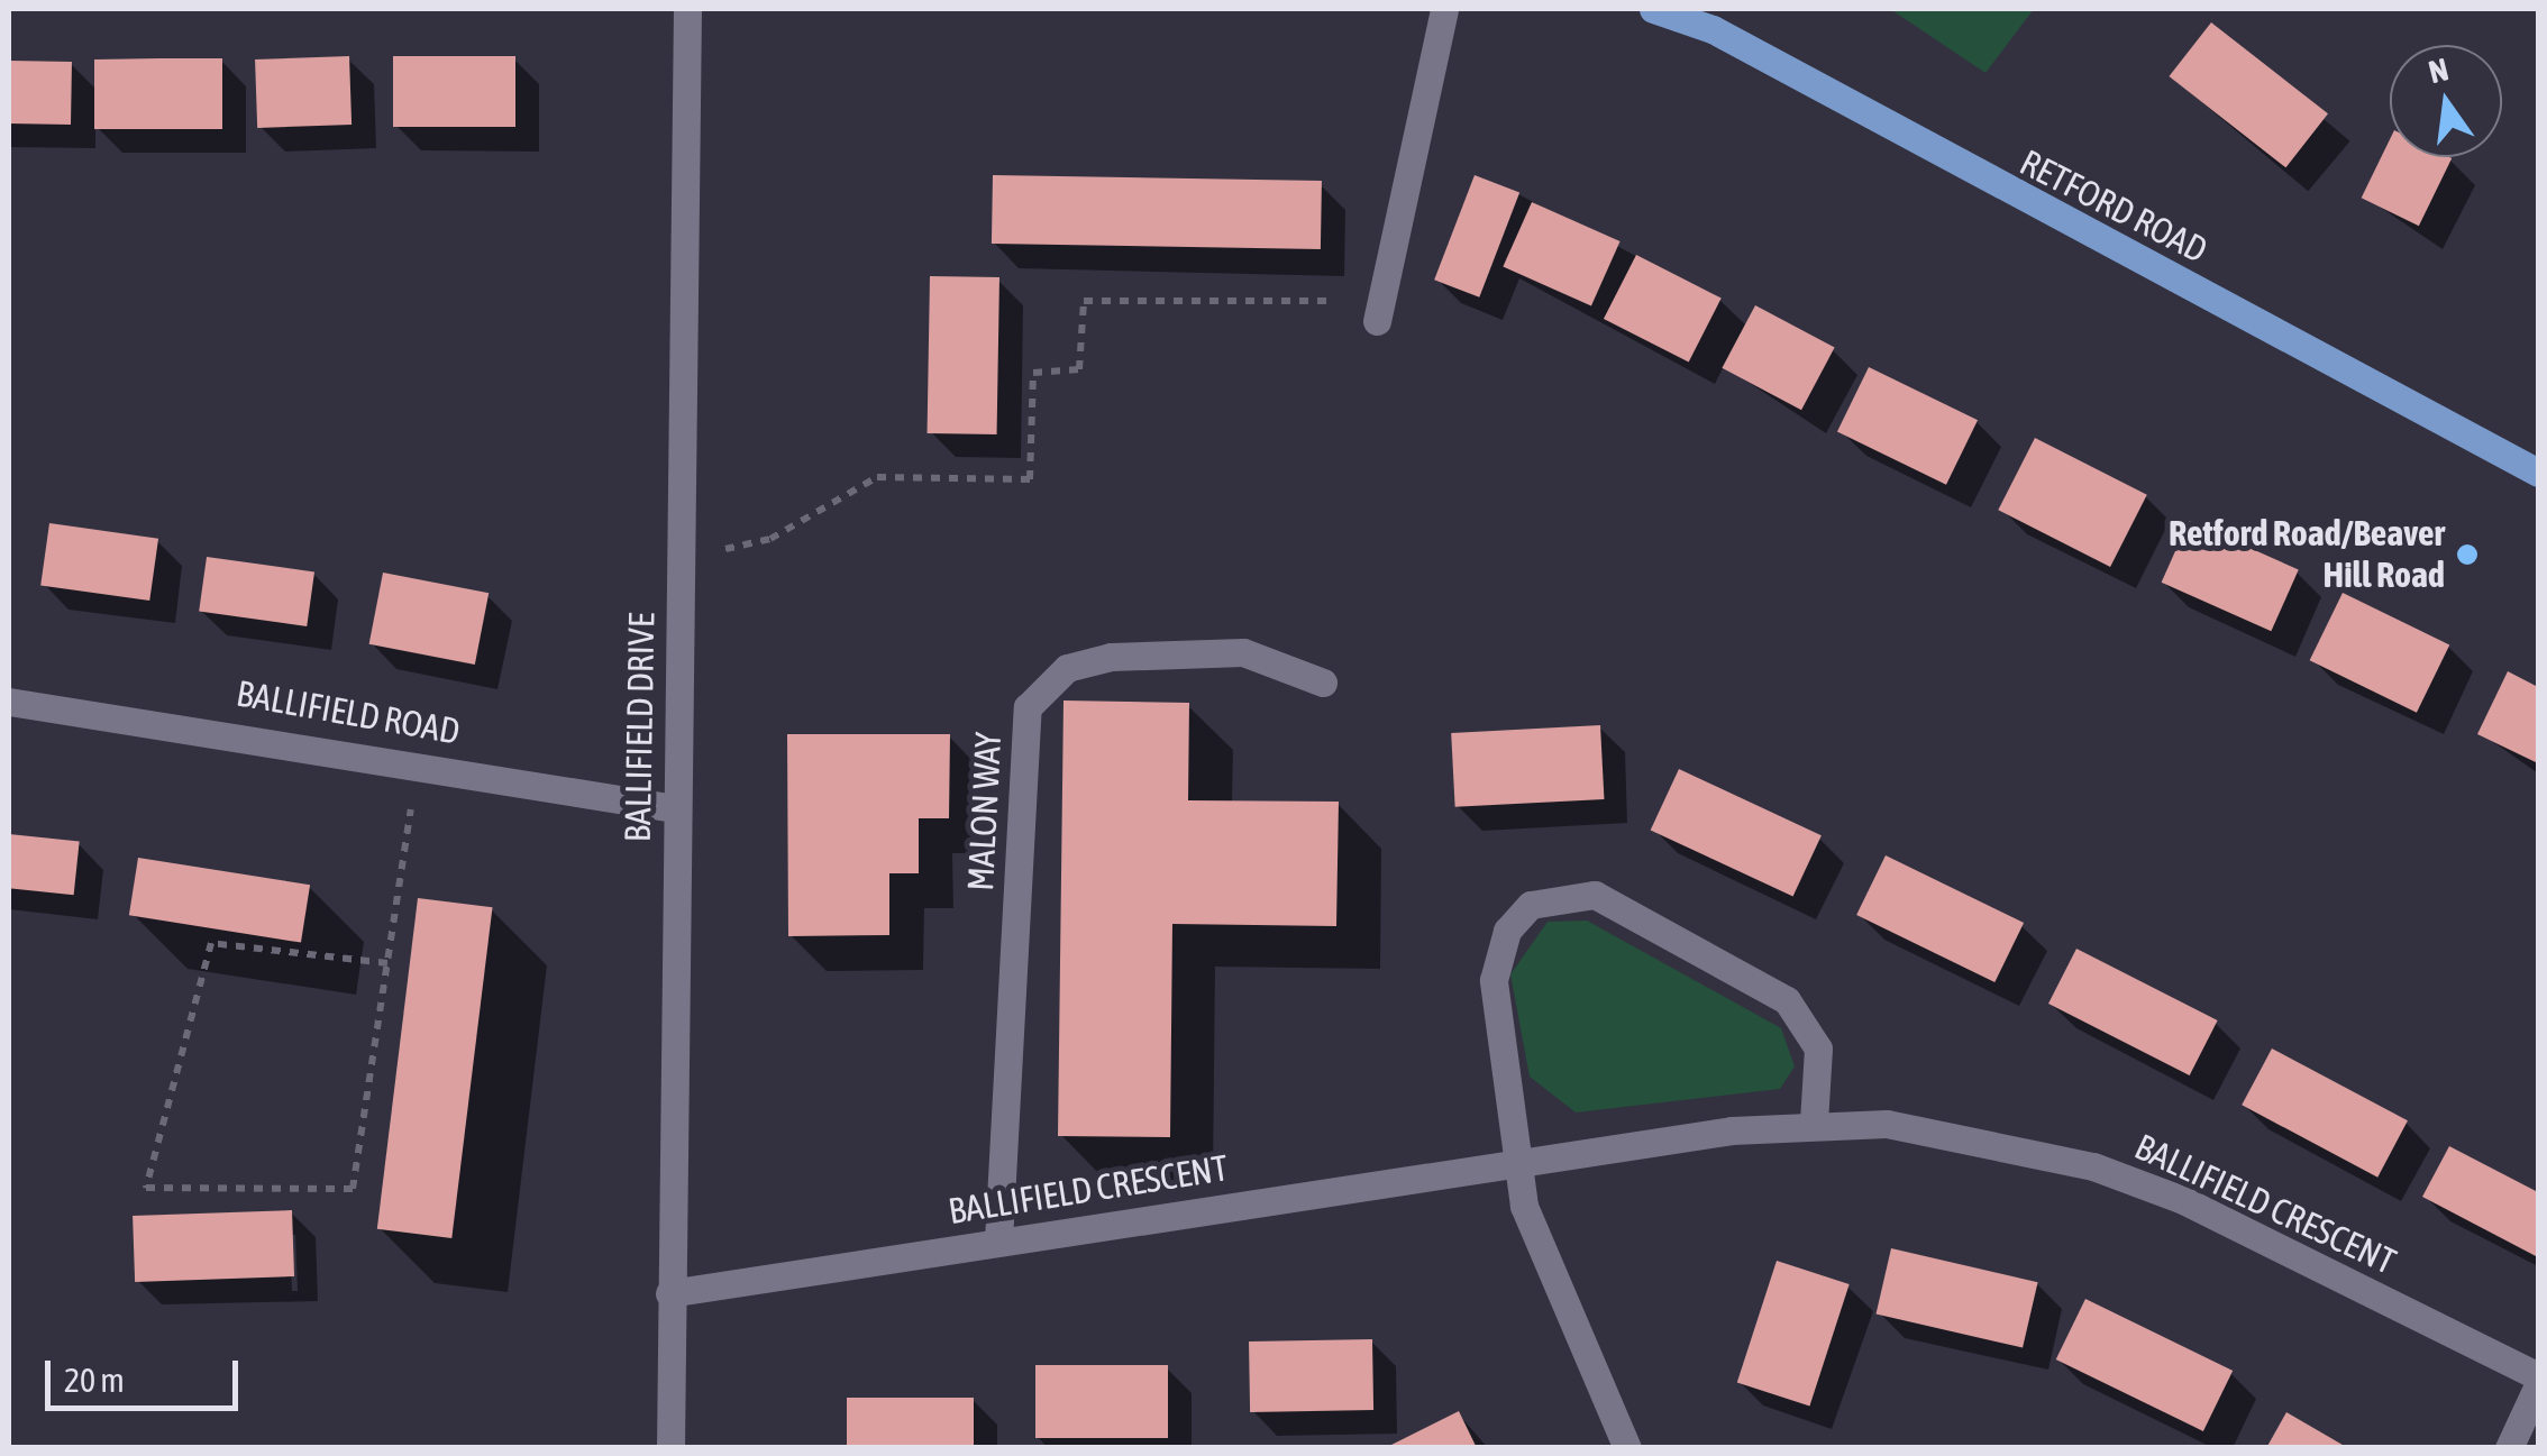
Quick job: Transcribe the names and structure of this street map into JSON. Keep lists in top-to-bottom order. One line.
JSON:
{"streets":{"main road":["RETFORD ROAD"],"street":["BALLIFIELD ROAD","BALLIFIELD DRIVE","MALON WAY","BALLIFIELD CRESCENT"]},"crossings":[["BALLIFIELD ROAD","BALLIFIELD DRIVE"],["BALLIFIELD DRIVE","BALLIFIELD CRESCENT"],["MALON WAY","BALLIFIELD CRESCENT"]],"places":["Retford Road/Beaver Hill Road"],"scale_bar":"20 m","north":"top"}
